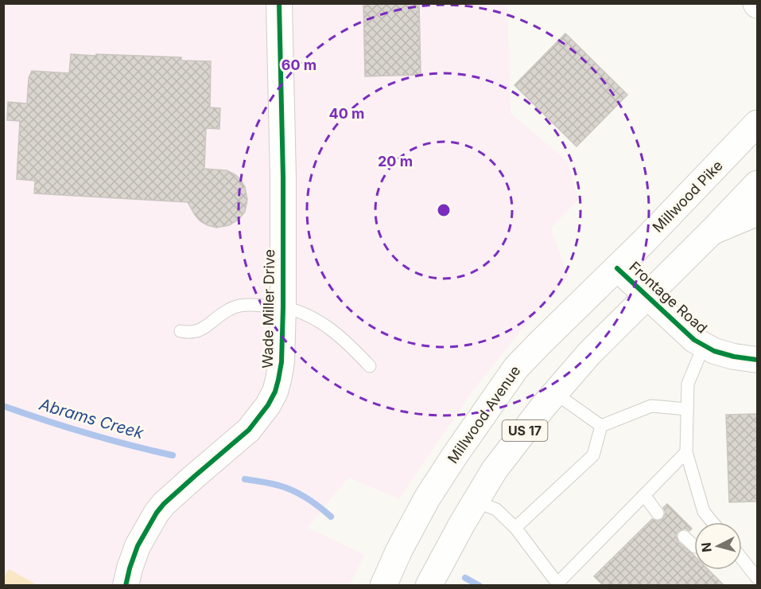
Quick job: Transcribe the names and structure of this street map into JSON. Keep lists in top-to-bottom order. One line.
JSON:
{"streets":{"main road":["Millwood Pike","Millwood Avenue","US 17"],"street":["Frontage Road","Wade Miller Drive"]},"crossings":[["Millwood Pike","Frontage Road"],["Millwood Pike","Millwood Avenue"],["Frontage Road","Millwood Avenue"],["Frontage Road","US 17"]],"water":["Abrams Creek"],"north":"left","rings":["60 m","40 m","20 m"]}
